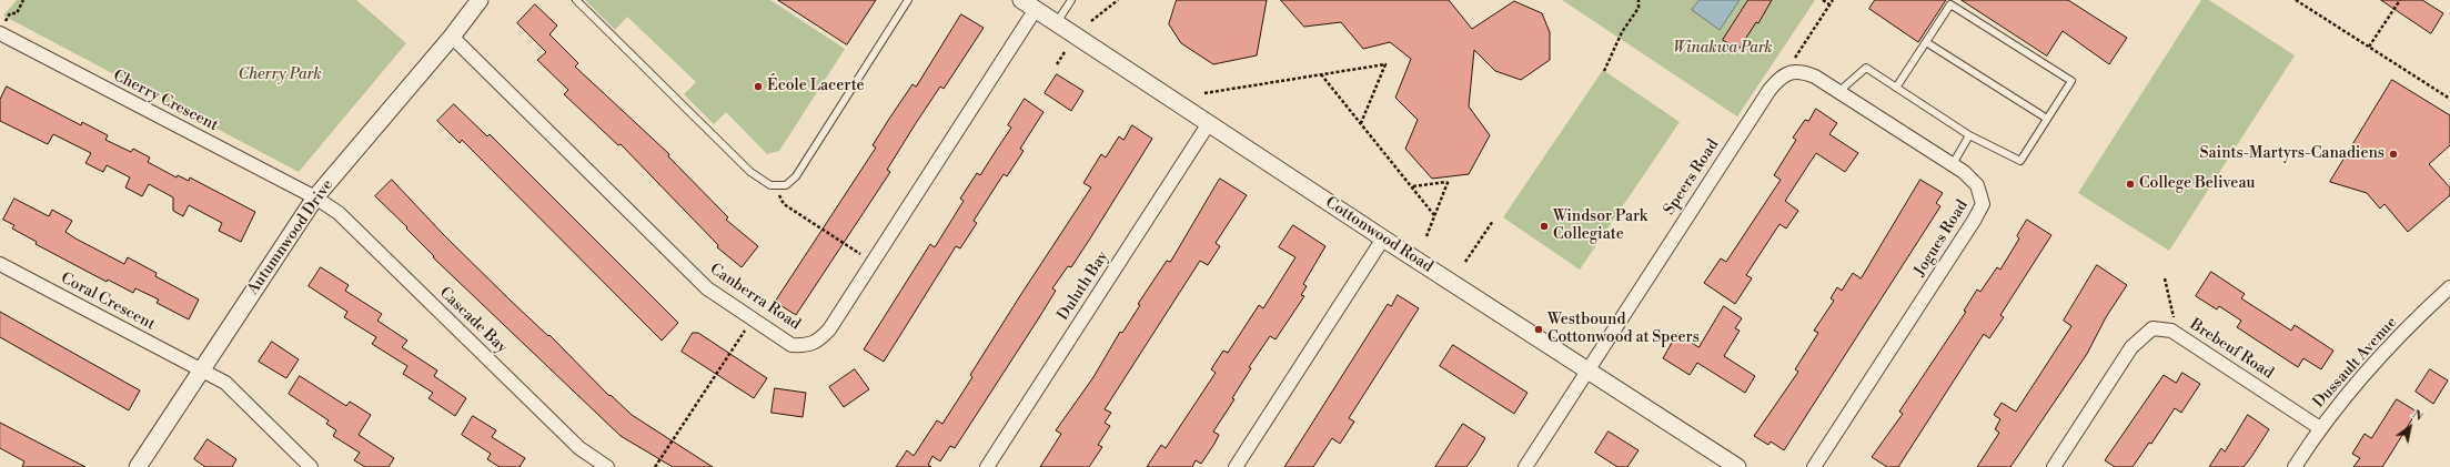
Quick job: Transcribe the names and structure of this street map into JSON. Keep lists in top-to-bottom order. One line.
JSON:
{"streets":{"street":["Cherry Crescent","Speers Road","Cottonwood Road","Autumnwood Drive","Jogues Road","Duluth Bay","Canberra Road","Coral Crescent","Cascade Bay","Brebeuf Road","Dussault Avenue"]},"crossings":[["Cherry Crescent","Autumnwood Drive"],["Cherry Crescent","Cascade Bay"],["Speers Road","Cottonwood Road"],["Speers Road","Jogues Road"],["Cottonwood Road","Duluth Bay"],["Cottonwood Road","Canberra Road"],["Autumnwood Drive","Canberra Road"],["Autumnwood Drive","Coral Crescent"],["Autumnwood Drive","Cascade Bay"],["Brebeuf Road","Dussault Avenue"]],"parks":["Winakwa Park","Cherry Park"],"places":["École Lacerte","Saints-Martyrs-Canadiens","College Beliveau","Windsor Park Collegiate","Westbound Cottonwood at Speers"],"north":"top right"}
